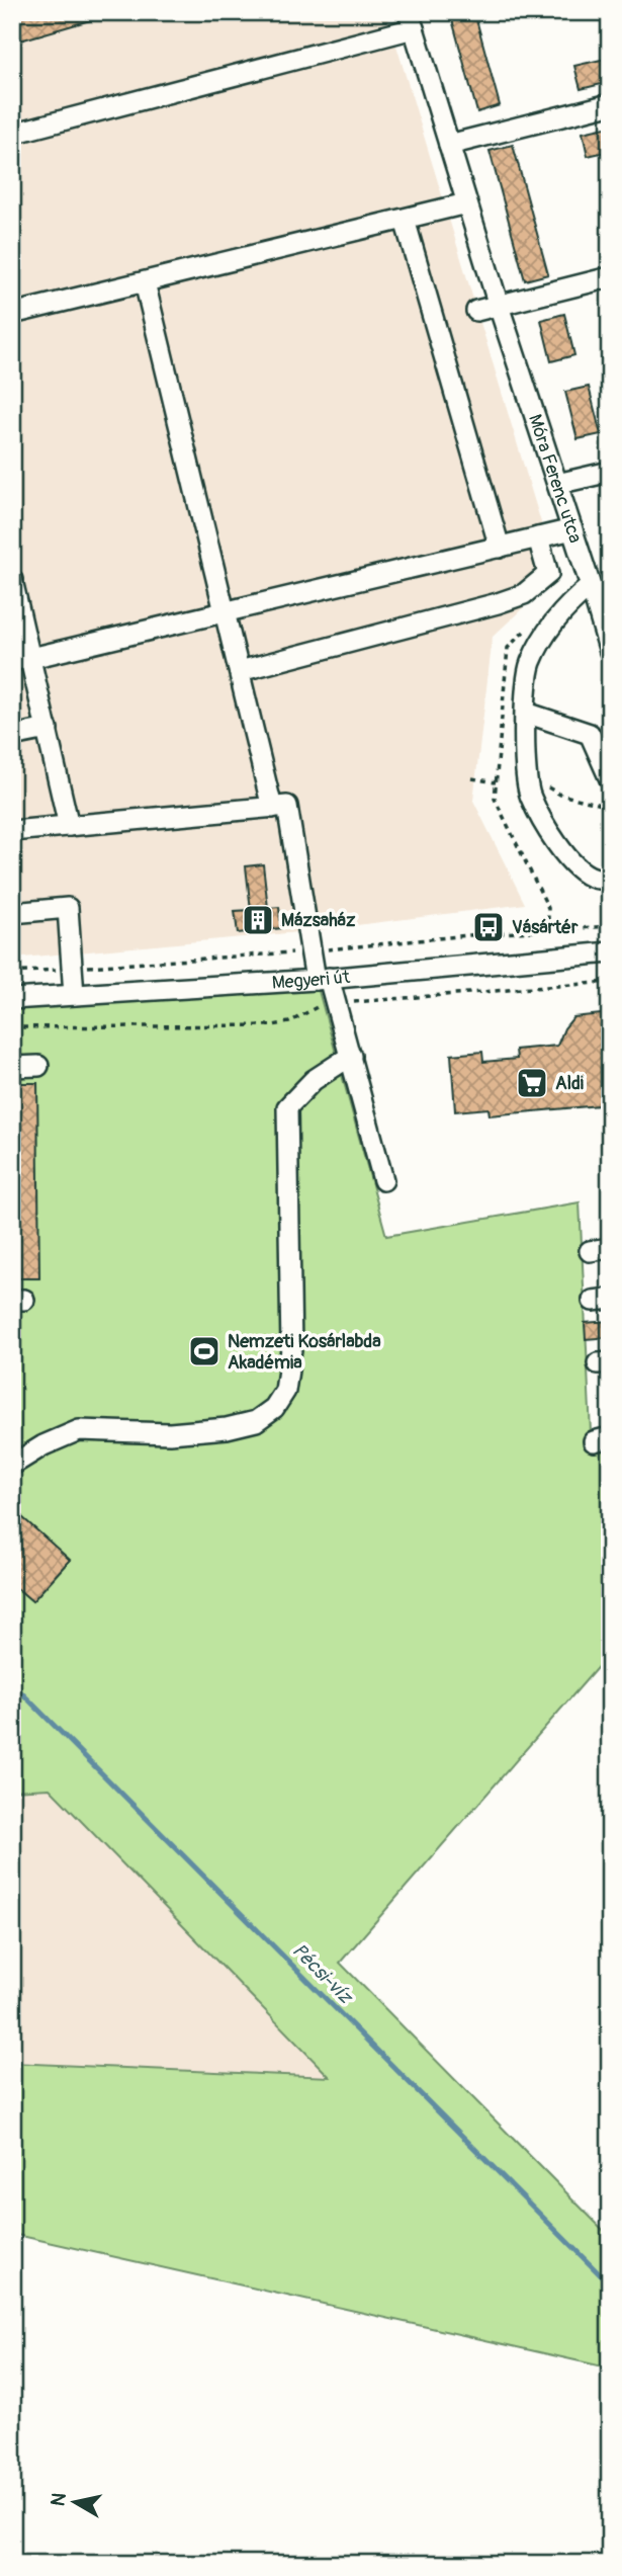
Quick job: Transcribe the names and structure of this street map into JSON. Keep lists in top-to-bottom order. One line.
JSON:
{"streets":{"street":["Móra Ferenc utca","Megyeri út"]},"water":["Pécsi-víz"],"places":{"building":["Mázsaház"],"bus stop":["Vásártér"],"supermarket":["Aldi"],"sports":["Nemzeti Kosárlabda Akadémia"]},"north":"left"}
